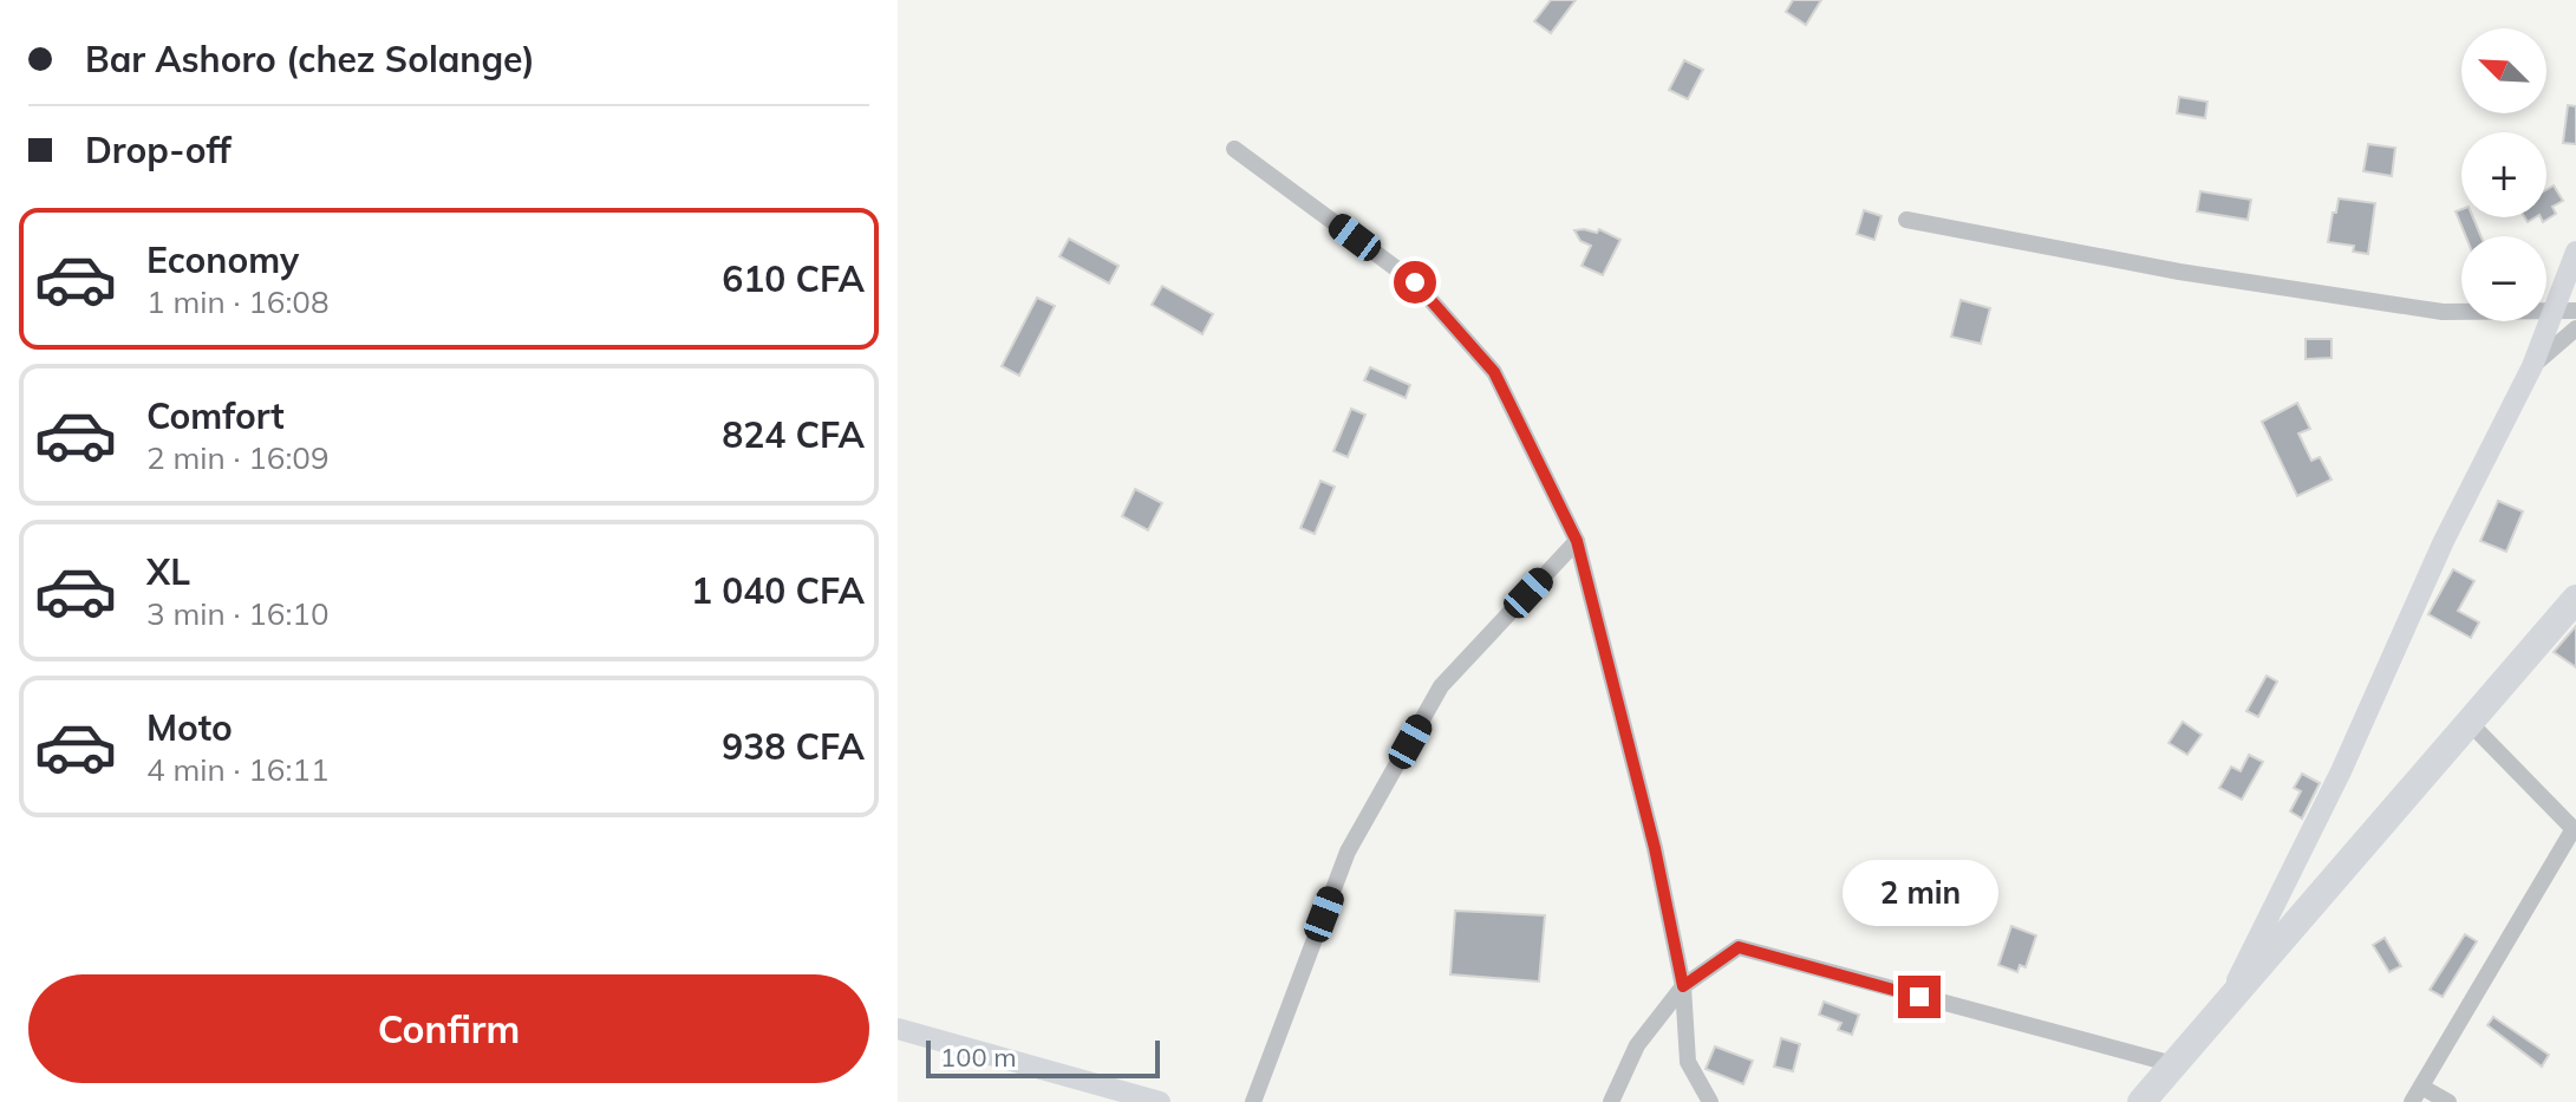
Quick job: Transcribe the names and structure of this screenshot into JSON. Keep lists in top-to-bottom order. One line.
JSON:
{"scale_bar":"100 m","north":"top left","page":{"banner":["Bar Ashoro (chez Solange)","Drop-off"],"map_buttons":["+","−"],"list":[{"name":"Economy","note":"1 min · 16:08","value":"610 CFA"},{"name":"Comfort","note":"2 min · 16:09","value":"824 CFA"},{"name":"XL","note":"3 min · 16:10","value":"1 040 CFA"},{"name":"Moto","note":"4 min · 16:11","value":"938 CFA"}],"bubble":"2 min","buttons":"Confirm","scale":"100 m"}}
